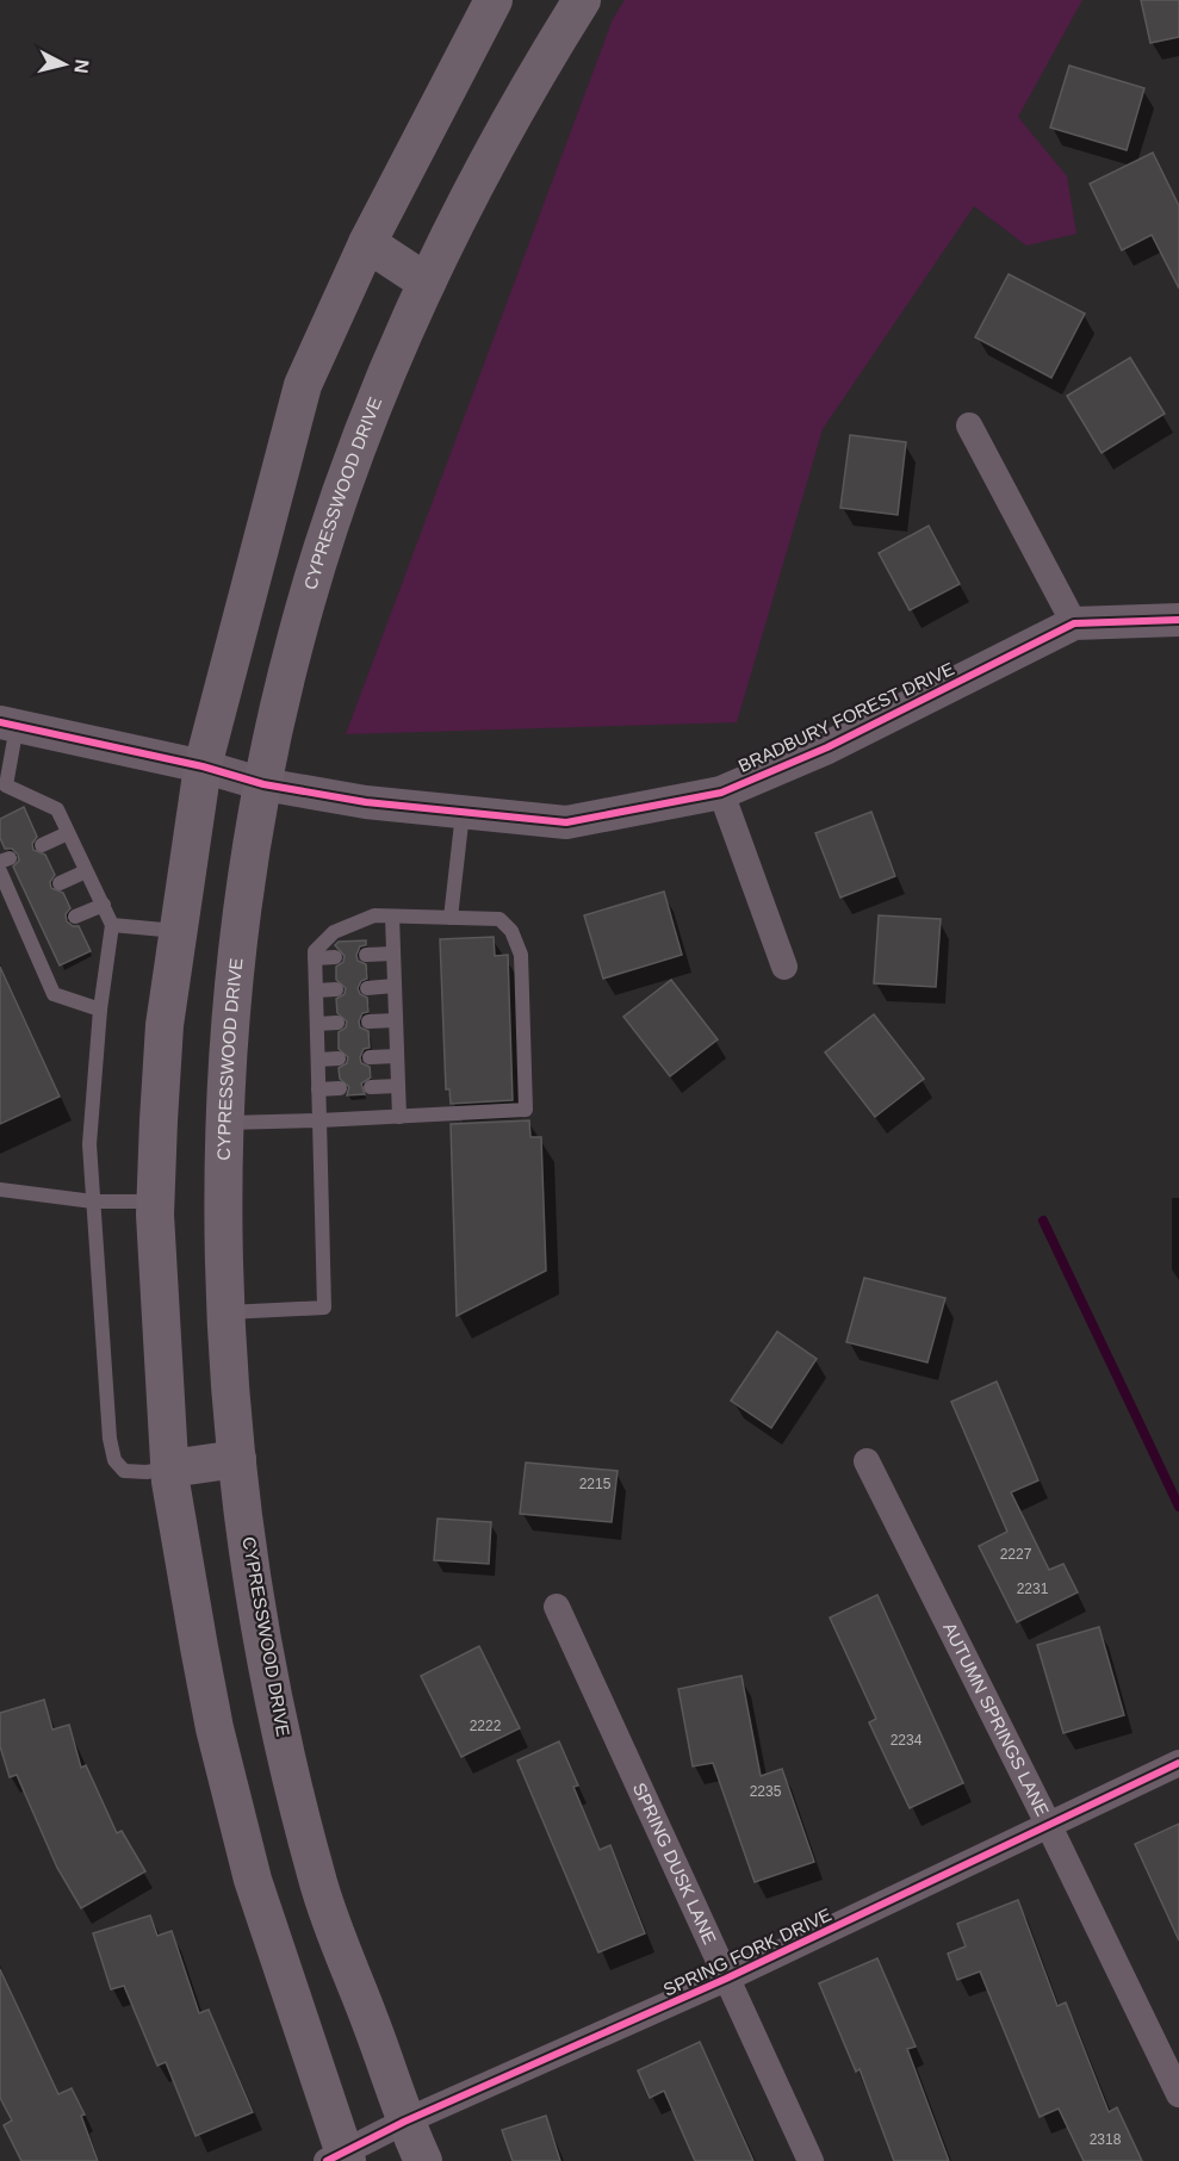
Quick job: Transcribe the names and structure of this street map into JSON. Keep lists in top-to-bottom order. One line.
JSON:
{"streets":{"main road":["CYPRESSWOOD DRIVE"],"street":["BRADBURY FOREST DRIVE","AUTUMN SPRINGS LANE","SPRING DUSK LANE","SPRING FORK DRIVE"]},"crossings":[["CYPRESSWOOD DRIVE","BRADBURY FOREST DRIVE"],["CYPRESSWOOD DRIVE","SPRING FORK DRIVE"],["AUTUMN SPRINGS LANE","SPRING FORK DRIVE"],["SPRING DUSK LANE","SPRING FORK DRIVE"]],"house_numbers":["2215","2227","2231","2222","2234","2235","2318"],"north":"right"}
